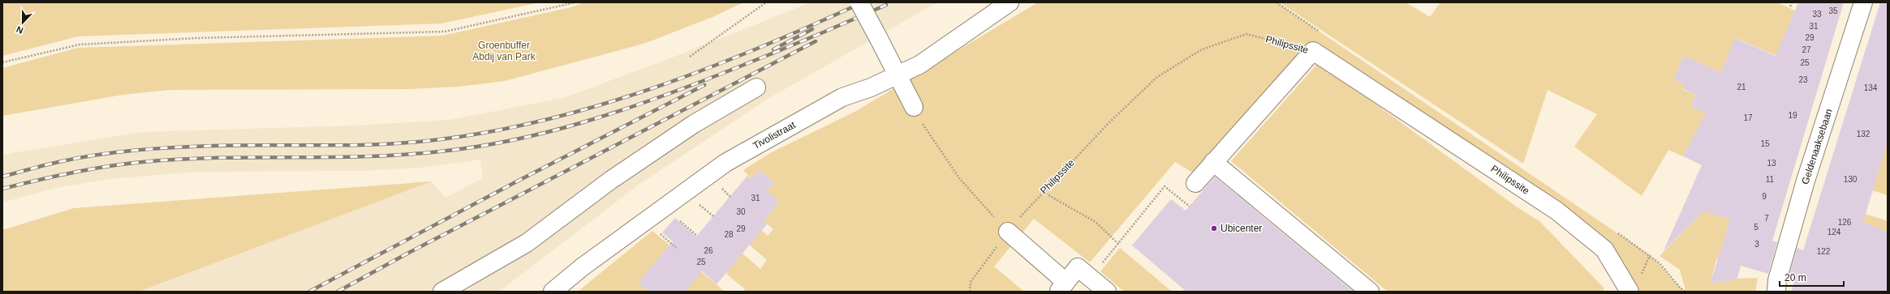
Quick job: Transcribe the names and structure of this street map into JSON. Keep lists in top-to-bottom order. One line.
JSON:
{"streets":{"street":["Philipssite","Tivolistraat","Geldenaaksebaan"]},"parks":["Groenbuffer Abdij van Park"],"places":["Ubicenter"],"house_numbers":["35","33","31","29","27","25","23","21","134","19","17","132","15","13","11","130","9","31","30","7","126","5","29","124","28","3","26","122","25"],"scale_bar":"20 m","north":"bottom"}
